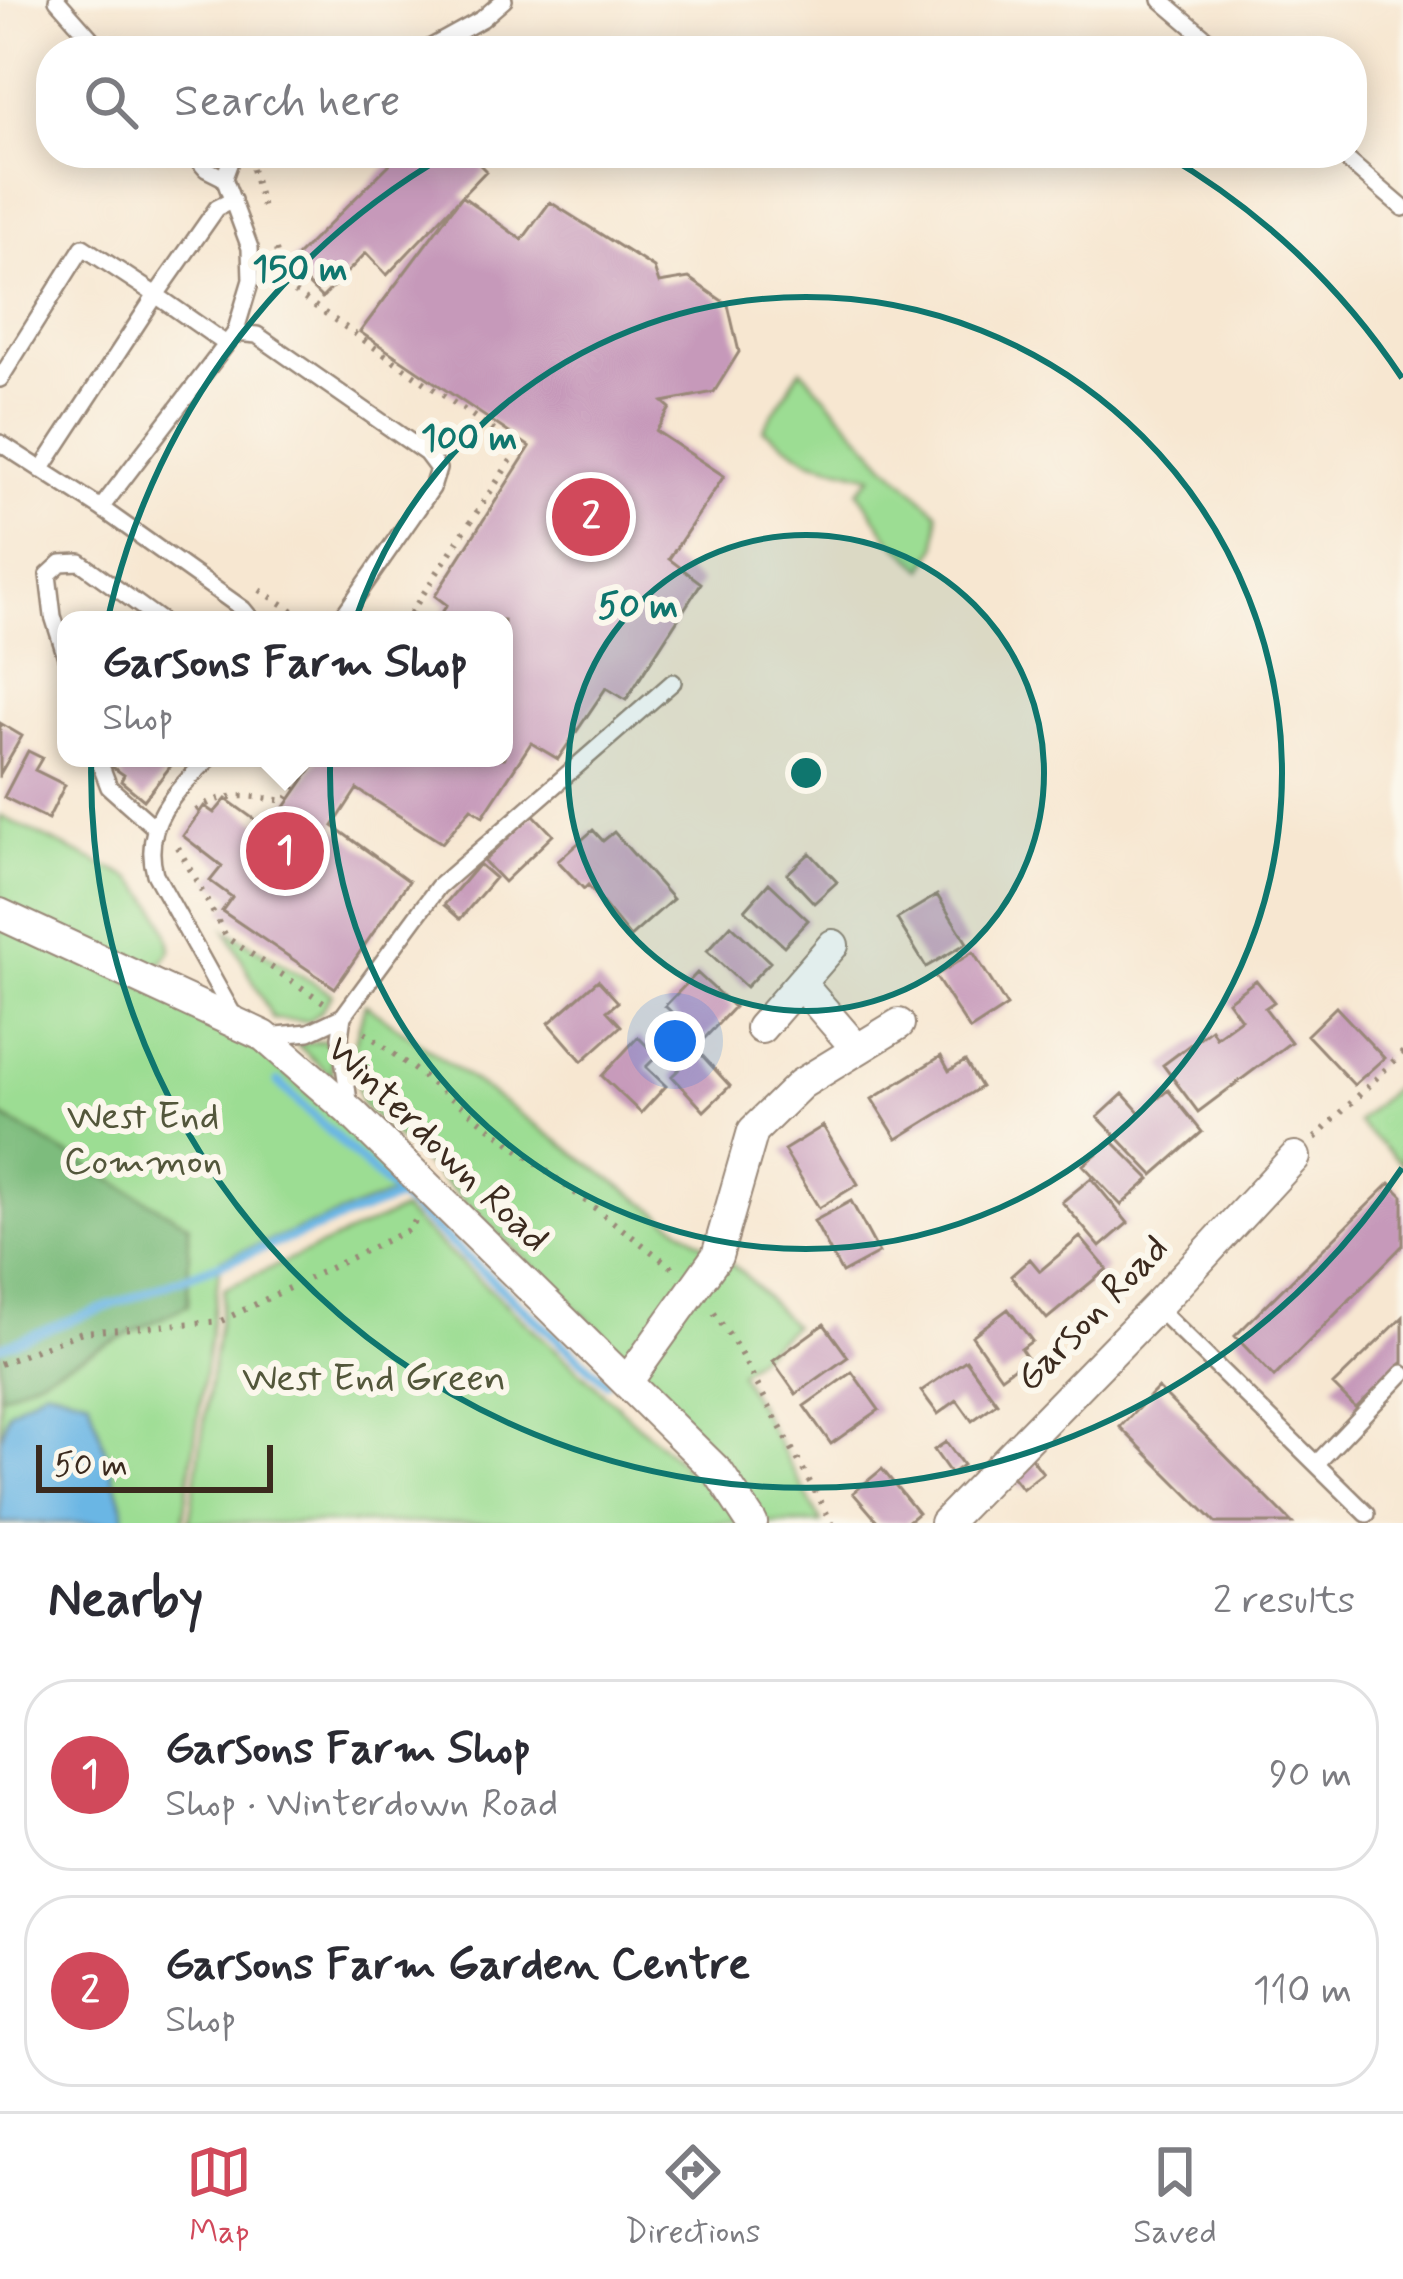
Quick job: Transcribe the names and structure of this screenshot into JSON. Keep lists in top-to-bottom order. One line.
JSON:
{"streets":{"street":["Winterdown Road","Garson Road"]},"parks":["West End Common","West End Green"],"scale_bar":"50 m","page":{"search":"Search here","pins":["2","1"],"popup":["Garsons Farm Shop","Shop"],"scale":"50 m","heading":["Nearby","2 results"],"list":[{"mark":"1","name":"Garsons Farm Shop","note":"Shop · Winterdown Road","value":"90 m"},{"mark":"2","name":"Garsons Farm Garden Centre","note":"Shop","value":"110 m"}],"nav":["Map","Directions","Saved"]},"rings":["150 m","100 m","50 m"]}
